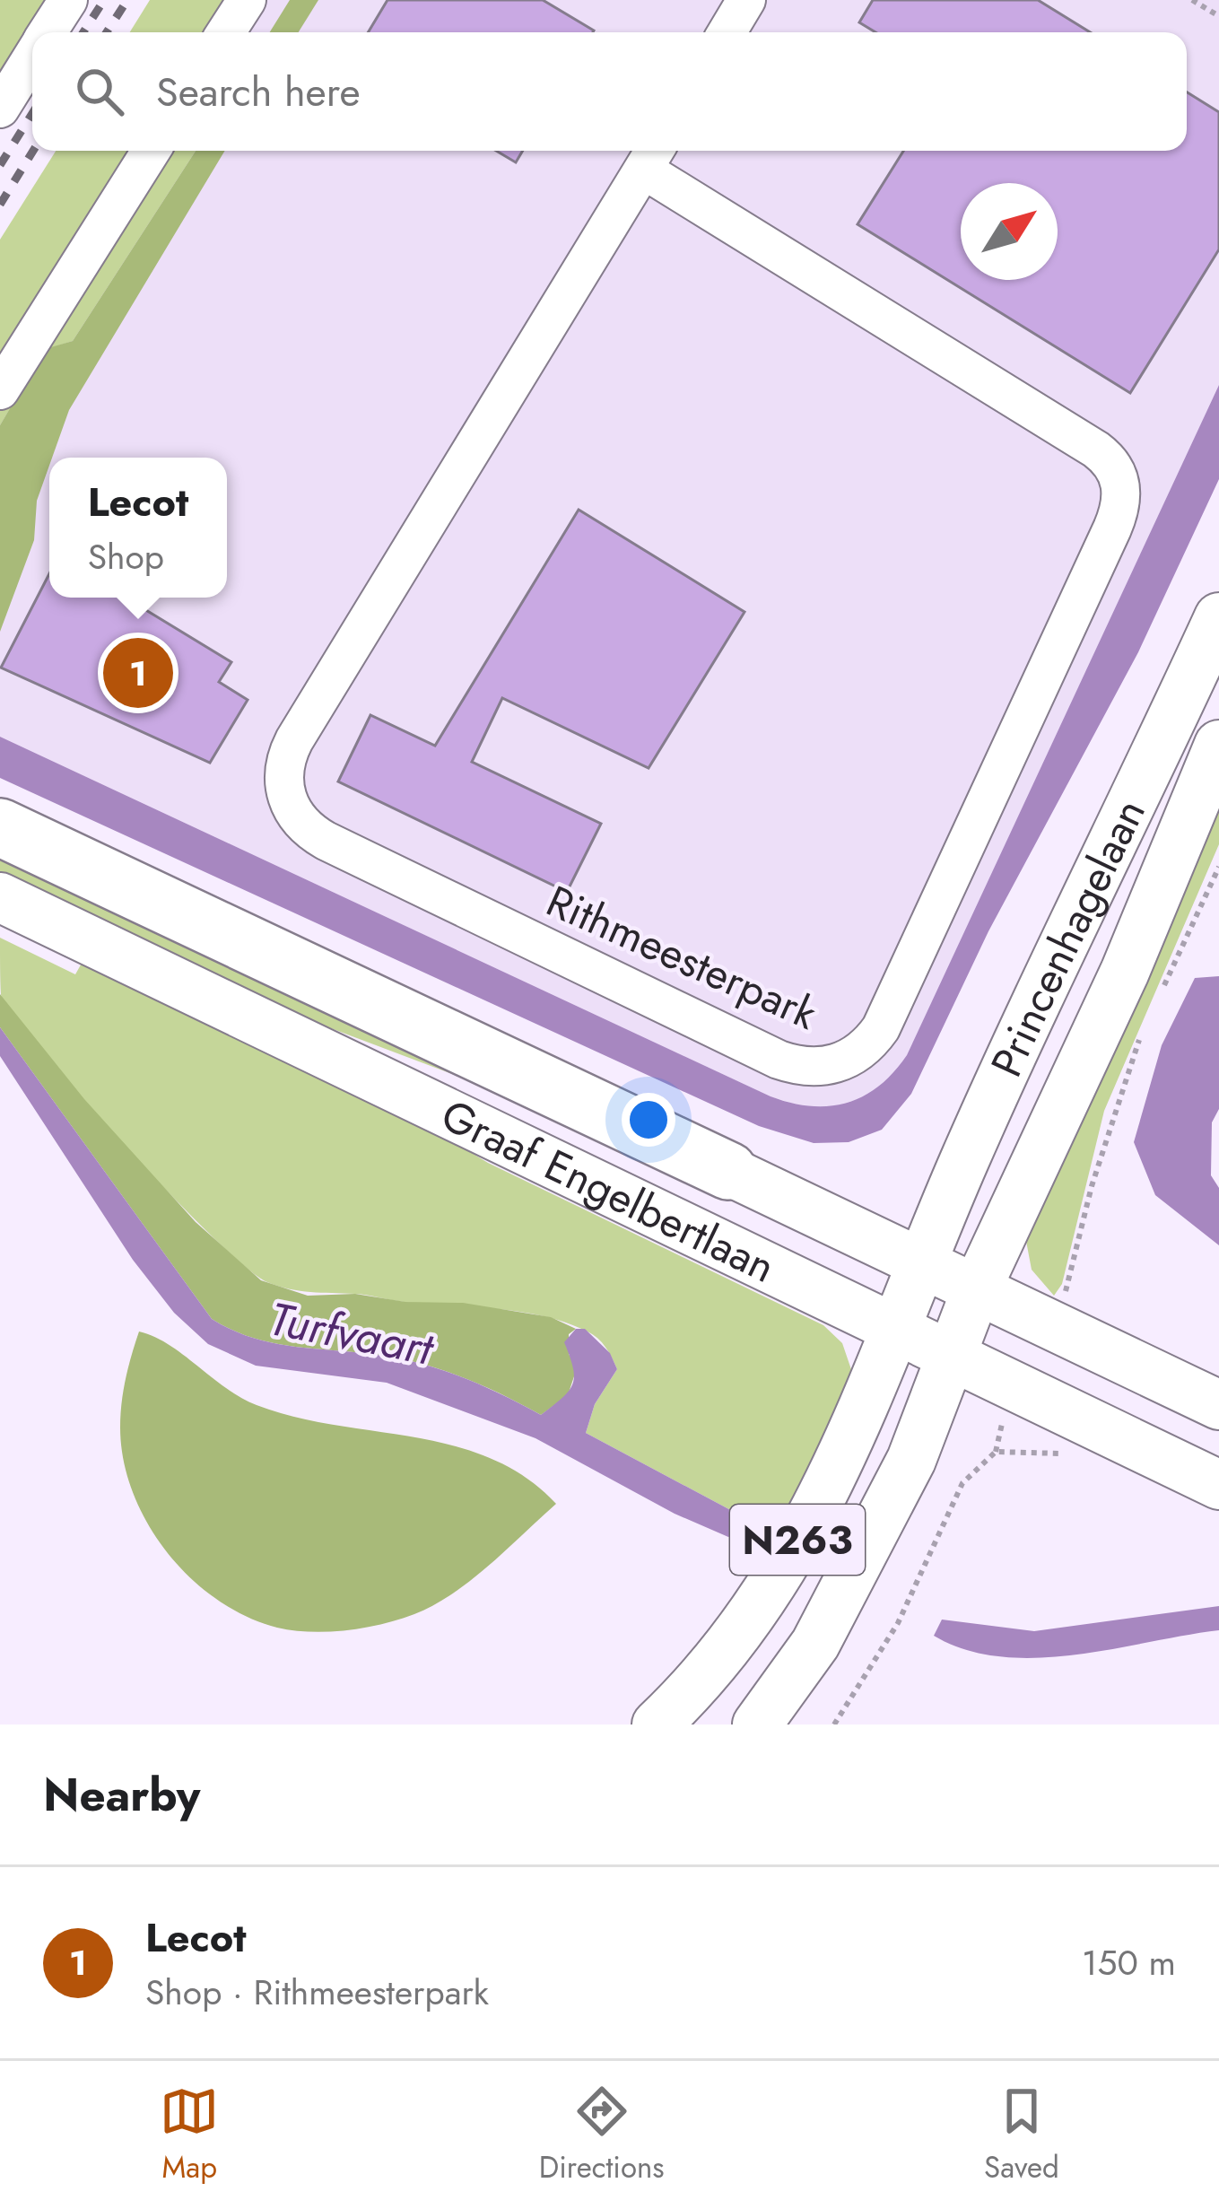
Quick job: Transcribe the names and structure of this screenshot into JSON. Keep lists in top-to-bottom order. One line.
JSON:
{"streets":{"highway":["Graaf Engelbertlaan"],"main road":["Princenhagelaan","N263"],"street":["Rithmeesterpark"]},"crossings":[["Princenhagelaan","Graaf Engelbertlaan"],["Princenhagelaan","N263"],["Graaf Engelbertlaan","N263"]],"water":["Turfvaart"],"north":"top right","page":{"search":"Search here","popup":["Lecot","Shop"],"pins":"1","heading":"Nearby","list":[{"mark":"1","name":"Lecot","note":"Shop · Rithmeesterpark","value":"150 m"}],"nav":["Map","Directions","Saved"]}}
